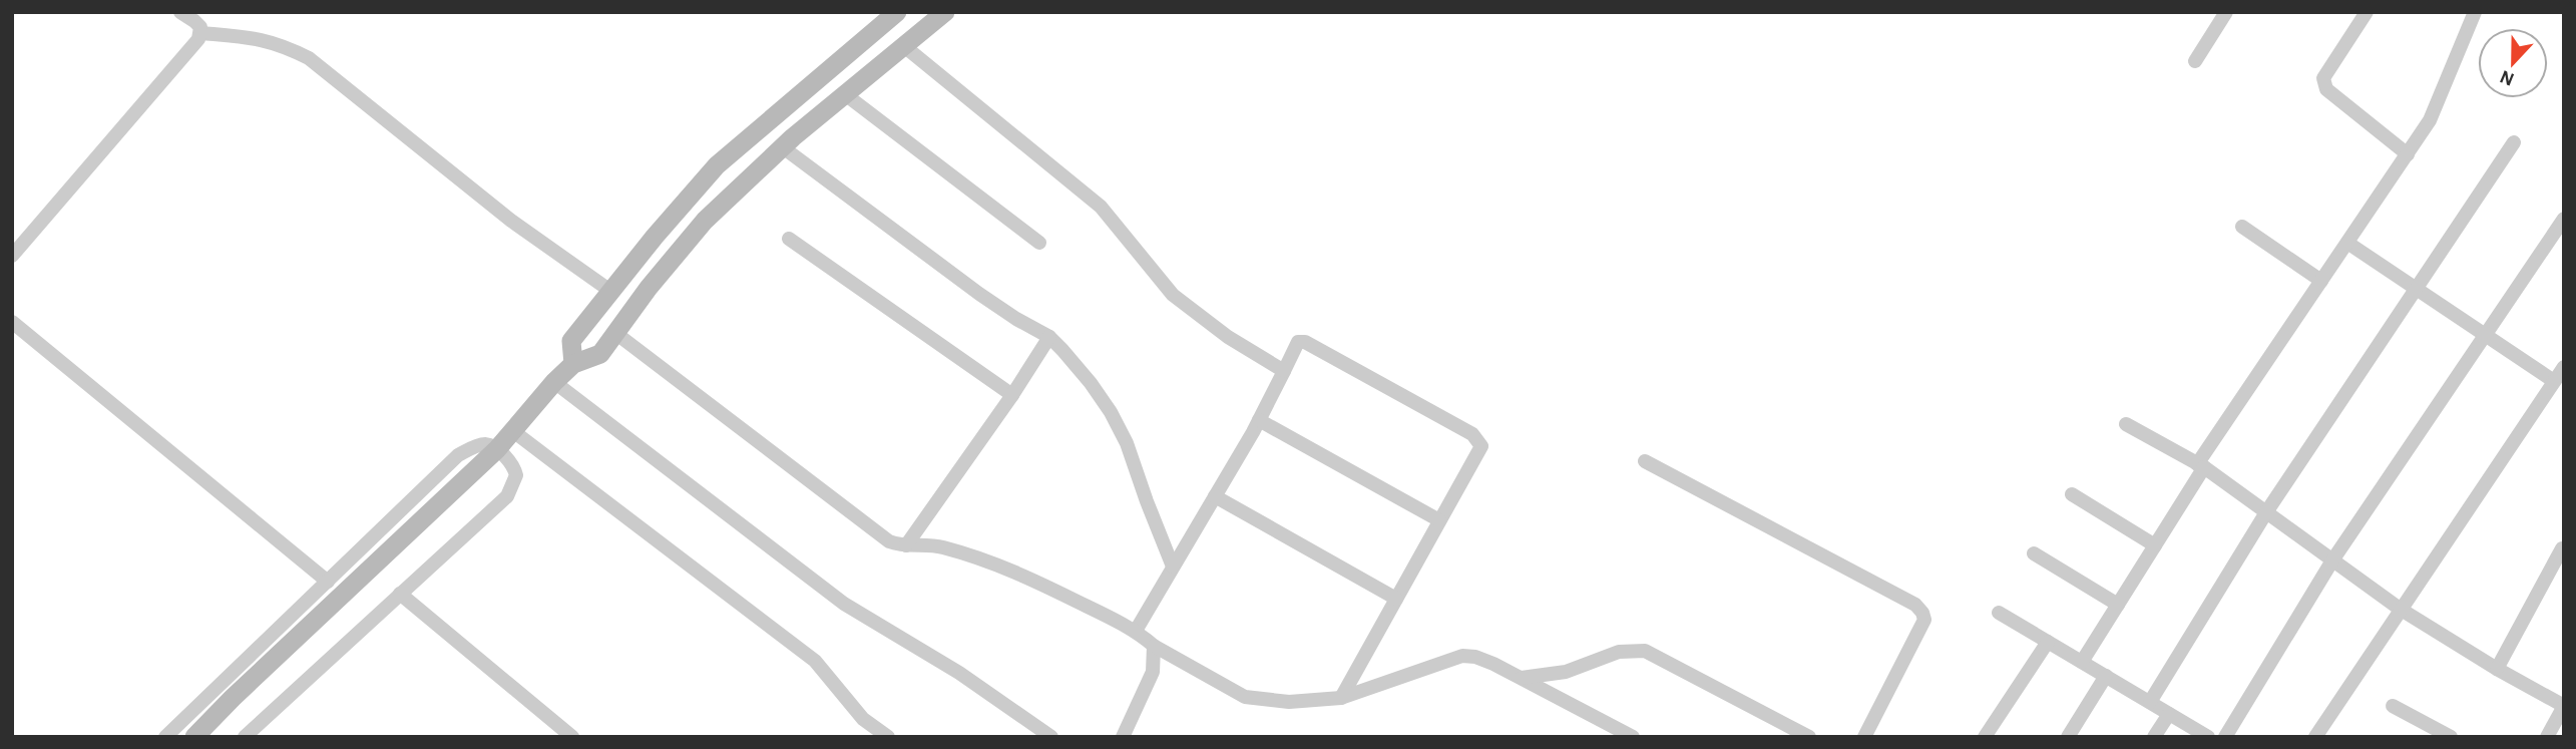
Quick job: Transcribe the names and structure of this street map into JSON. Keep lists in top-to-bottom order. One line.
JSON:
{"north":"bottom"}
